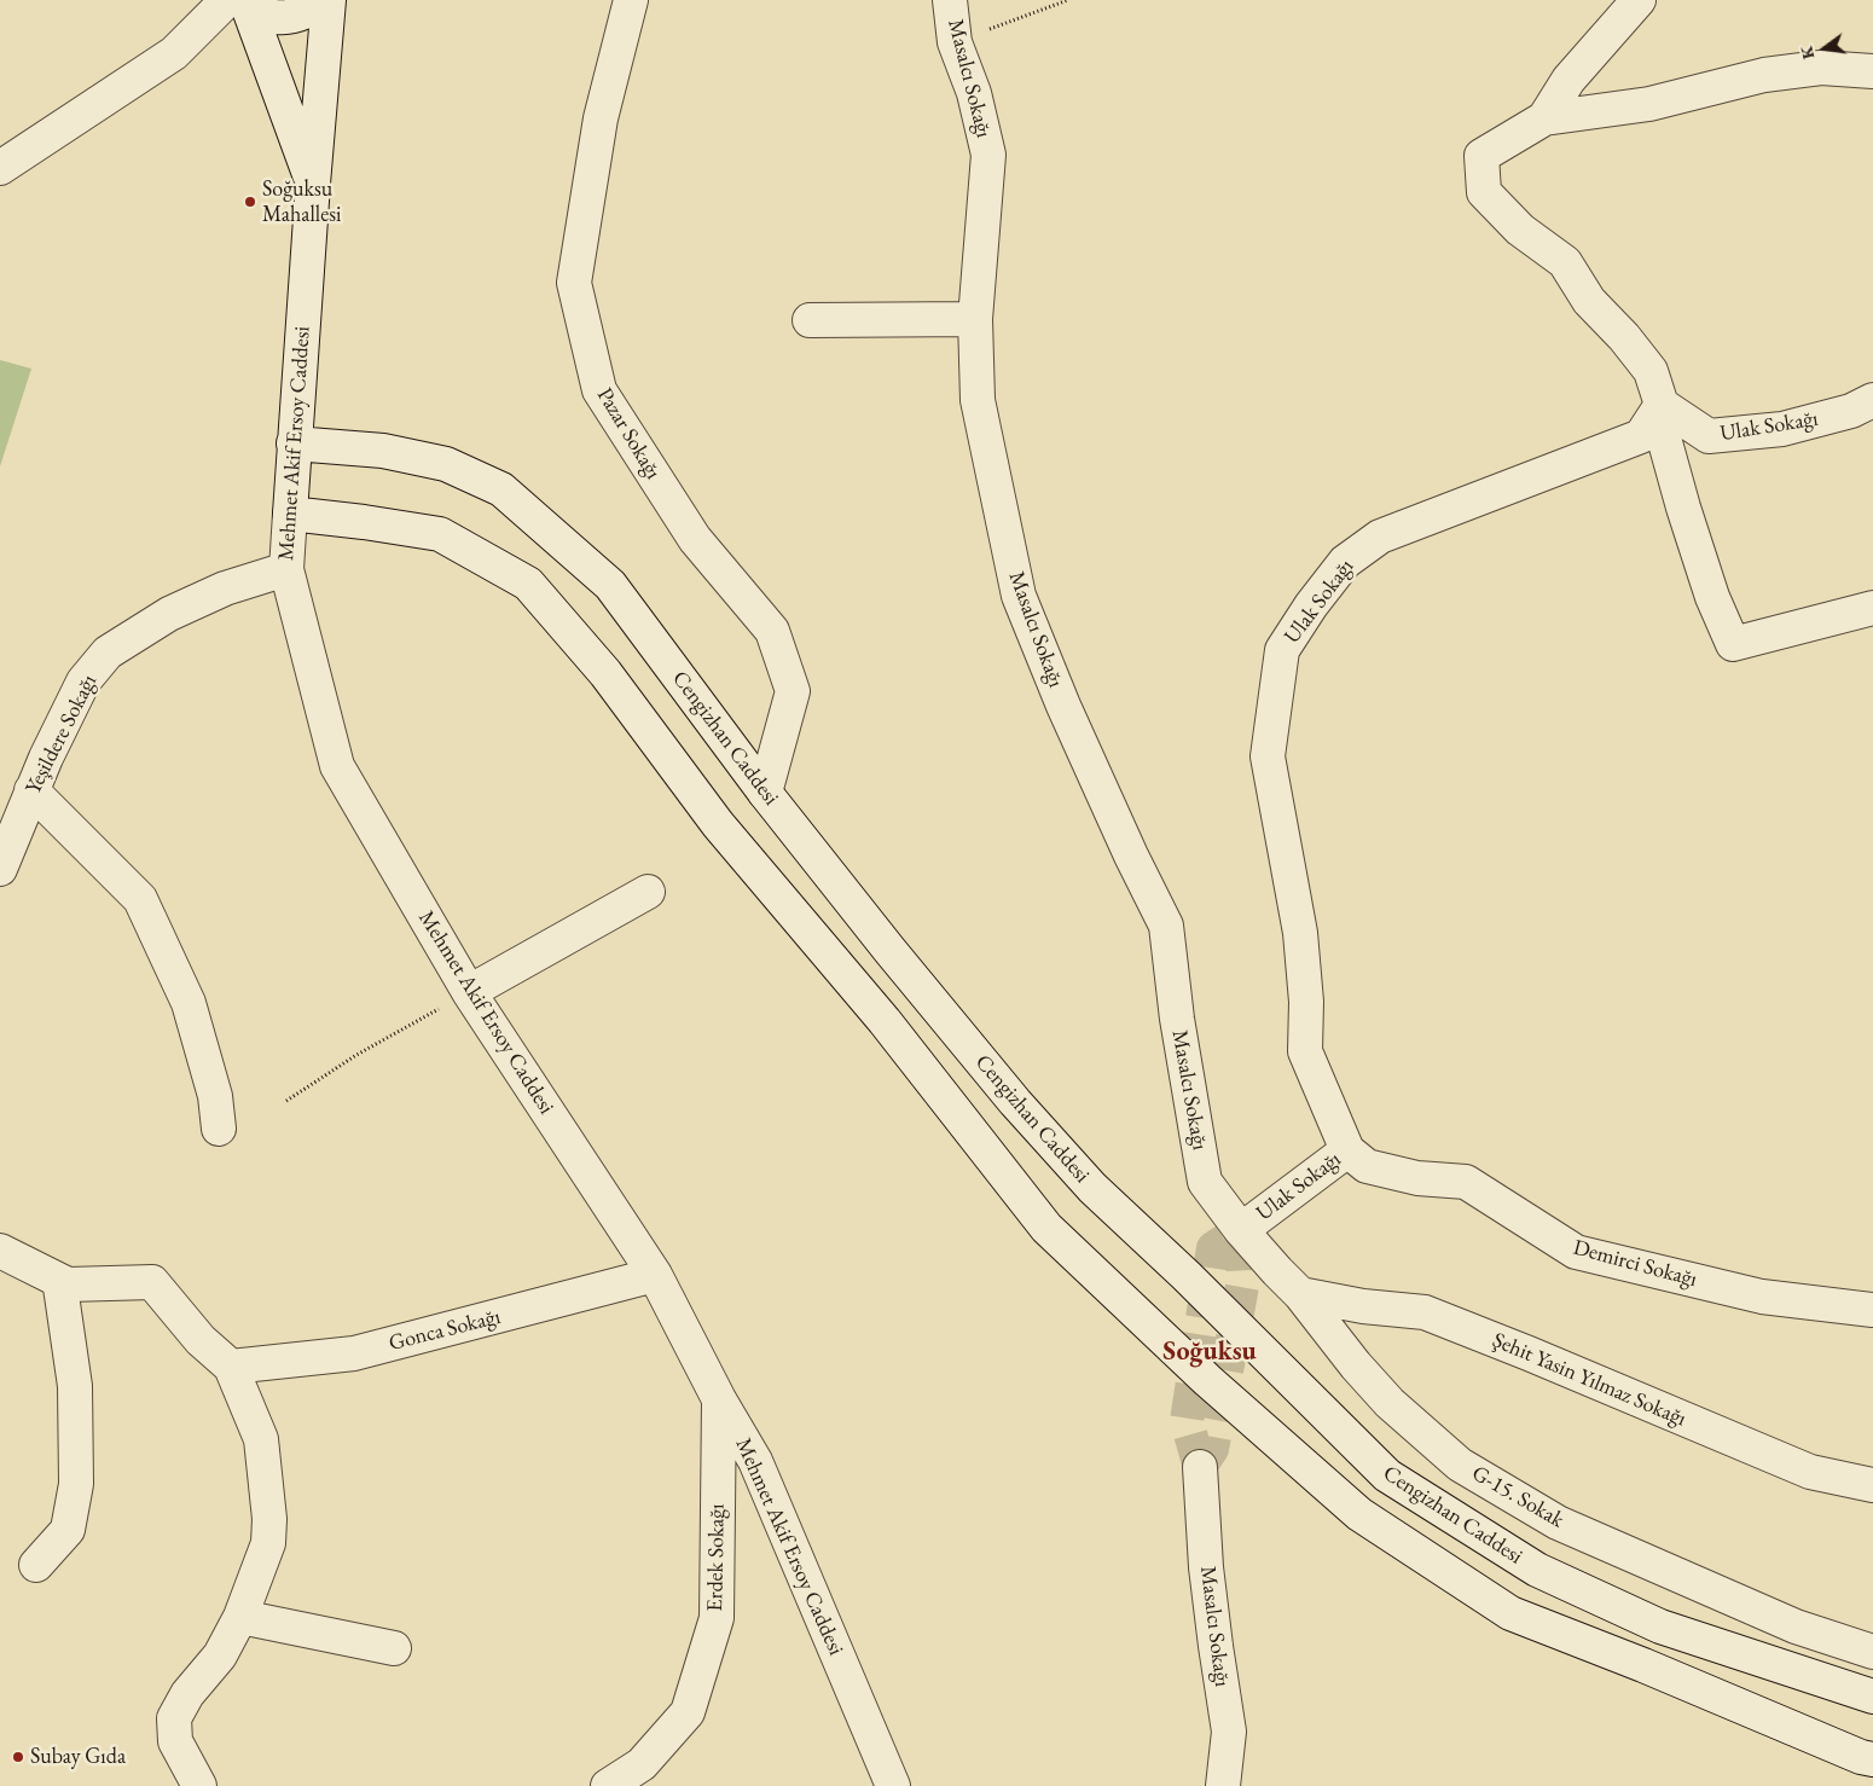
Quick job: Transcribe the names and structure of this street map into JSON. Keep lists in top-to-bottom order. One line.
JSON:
{"streets":{"street":["Masalcı Sokağı","Ulak Sokağı","Pazar Sokağı","Mehmet Akif Ersoy Caddesi","Yeşildere Sokağı","Cengizhan Caddesi","Demirci Sokağı","Gonca Sokağı","Şehit Yasin Yılmaz Sokağı","G-15. Sokak","Erdek Sokağı"]},"crossings":[["Masalcı Sokağı","Ulak Sokağı"],["Masalcı Sokağı","G-15. Sokak"],["Ulak Sokağı","Demirci Sokağı"],["Ulak Sokağı","G-15. Sokak"],["Pazar Sokağı","Cengizhan Caddesi"],["Mehmet Akif Ersoy Caddesi","Yeşildere Sokağı"],["Mehmet Akif Ersoy Caddesi","Cengizhan Caddesi"],["Mehmet Akif Ersoy Caddesi","Gonca Sokağı"],["Mehmet Akif Ersoy Caddesi","Erdek Sokağı"],["Şehit Yasin Yılmaz Sokağı","G-15. Sokak"]],"districts":["Soğuksu"],"places":["Soğuksu Mahallesi","Subay Gıda"],"north":"left"}
